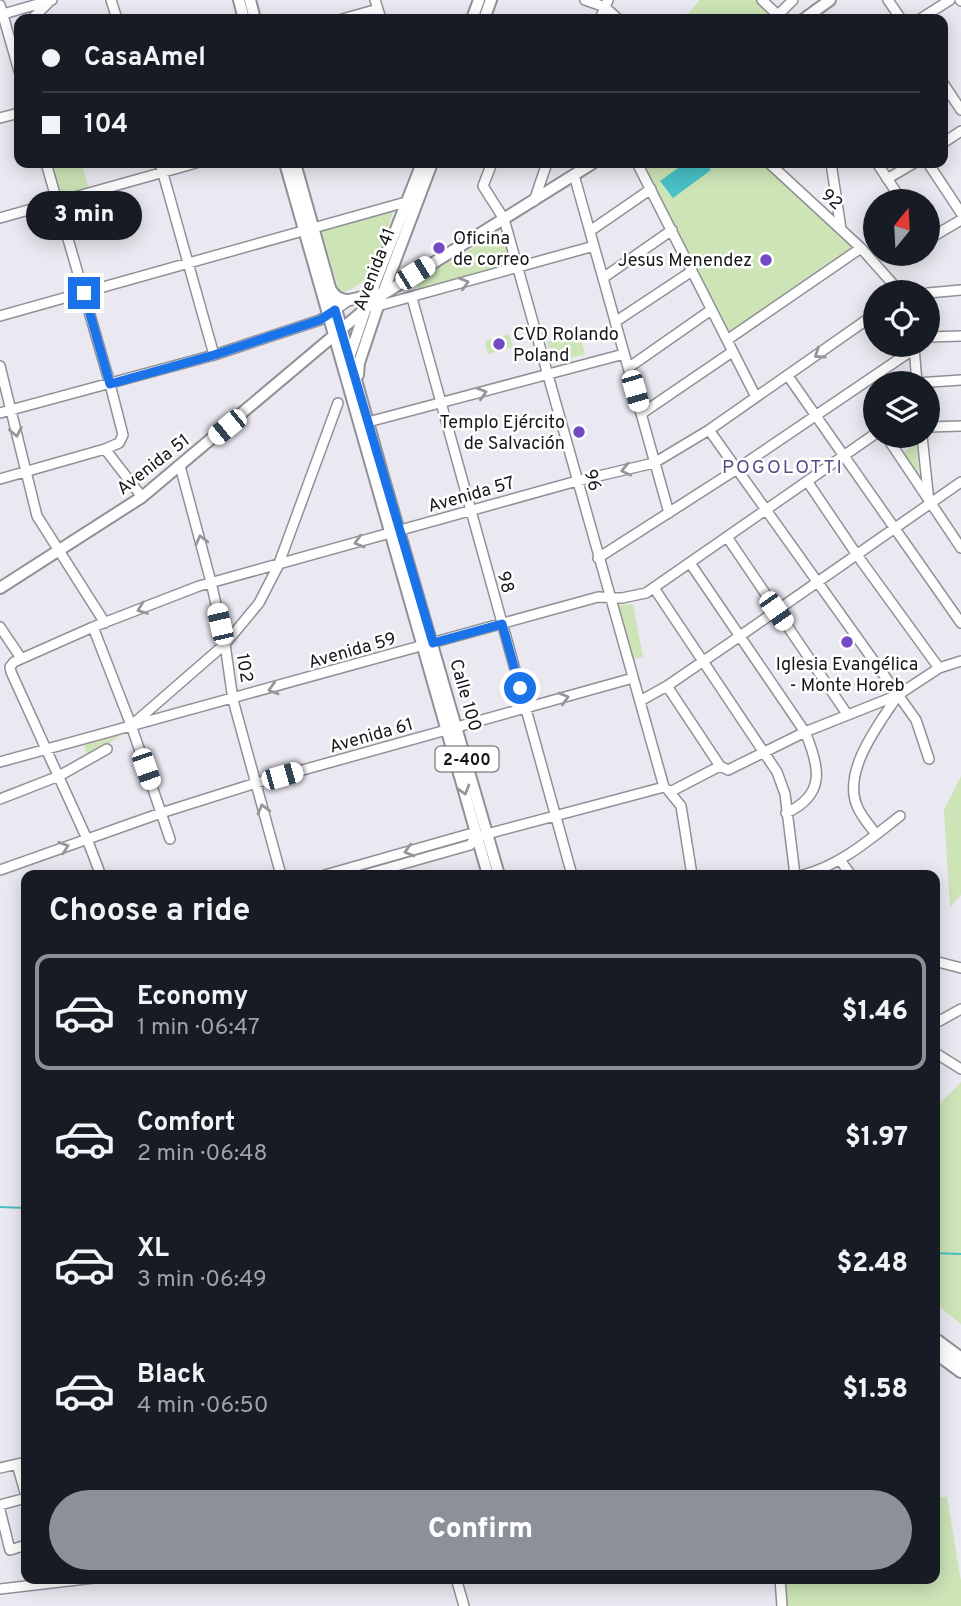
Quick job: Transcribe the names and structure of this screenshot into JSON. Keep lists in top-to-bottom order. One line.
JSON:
{"streets":{"main road":["Avenida 41","Avenida 51","Calle 100","2-400"],"street":["92","96","Avenida 57","98","Avenida 59","102","Avenida 61"]},"crossings":[["Avenida 41","Avenida 51"],["Avenida 41","Calle 100"],["Avenida 51","96"],["Avenida 51","102"],["Avenida 51","Calle 100"],["96","Avenida 57"],["96","Avenida 59"],["96","Avenida 61"],["Avenida 57","98"],["Avenida 57","Avenida 59"],["Avenida 57","102"],["Avenida 57","Calle 100"],["98","Avenida 59"],["98","Avenida 61"],["Avenida 59","102"],["Avenida 59","Calle 100"],["102","Avenida 61"],["Calle 100","Avenida 61"]],"one_way":["102"],"districts":["POGOLOTTI"],"places":["Oficina de correo","Jesus Menendez","CVD Rolando Poland","Templo Ejército de Salvación","Iglesia Evangélica - Monte Horeb"],"north":"top","page":{"banner":["CasaAmel","104"],"bubble":"3 min","heading":"Choose a ride","list":[{"name":"Economy","note":"1 min · 06:47","value":"$1.46"},{"name":"Comfort","note":"2 min · 06:48","value":"$1.97"},{"name":"XL","note":"3 min · 06:49","value":"$2.48"},{"name":"Black","note":"4 min · 06:50","value":"$1.58"}],"buttons":"Confirm"}}
